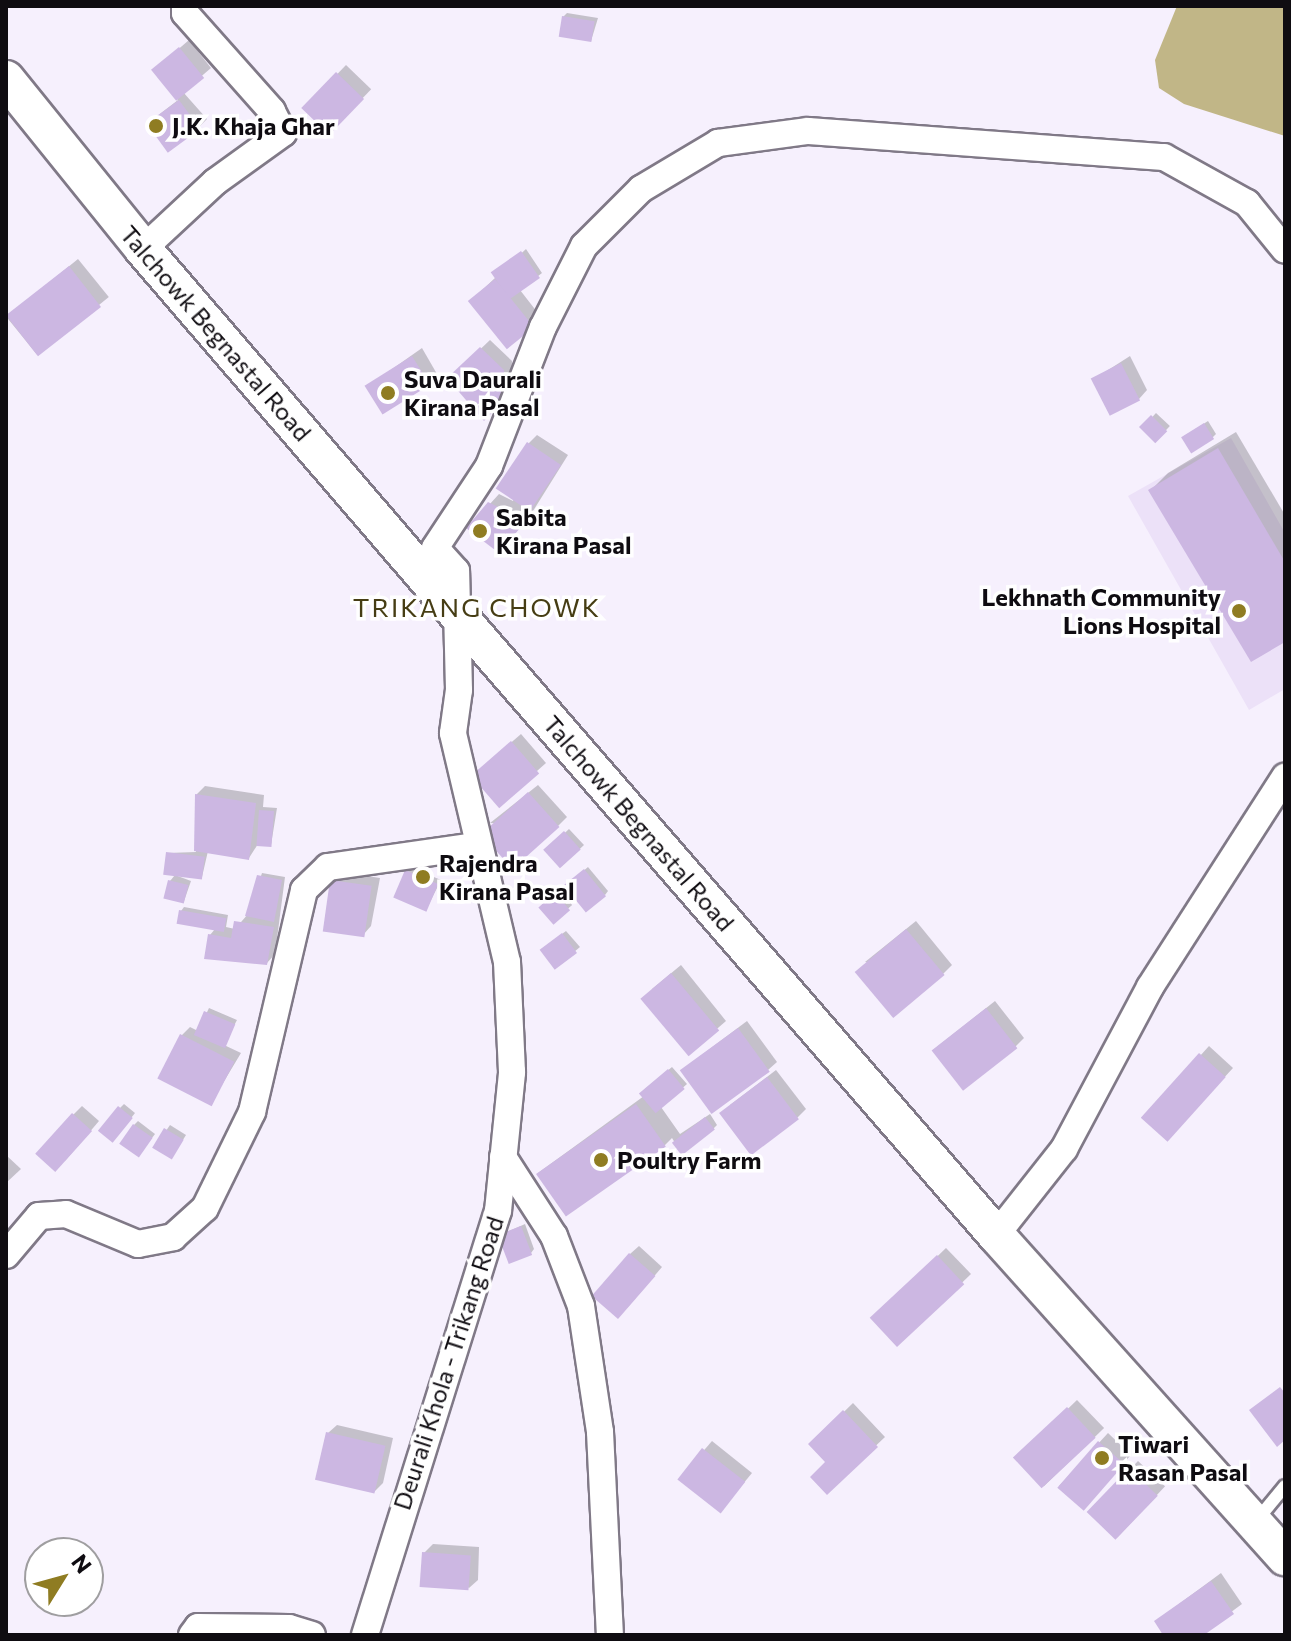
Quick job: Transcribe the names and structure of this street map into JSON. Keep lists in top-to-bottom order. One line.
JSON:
{"streets":{"main road":["Talchowk Begnastal Road"],"street":["Deurali Khola - Trikang Road"]},"crossings":[["Talchowk Begnastal Road","Deurali Khola - Trikang Road"]],"districts":["TRIKANG CHOWK"],"places":["J.K. Khaja Ghar","Suva Daurali Kirana Pasal","Sabita Kirana Pasal","Lekhnath Community Lions Hospital","Rajendra Kirana Pasal","Poultry Farm","Tiwari Rasan Pasal"],"north":"top right"}
